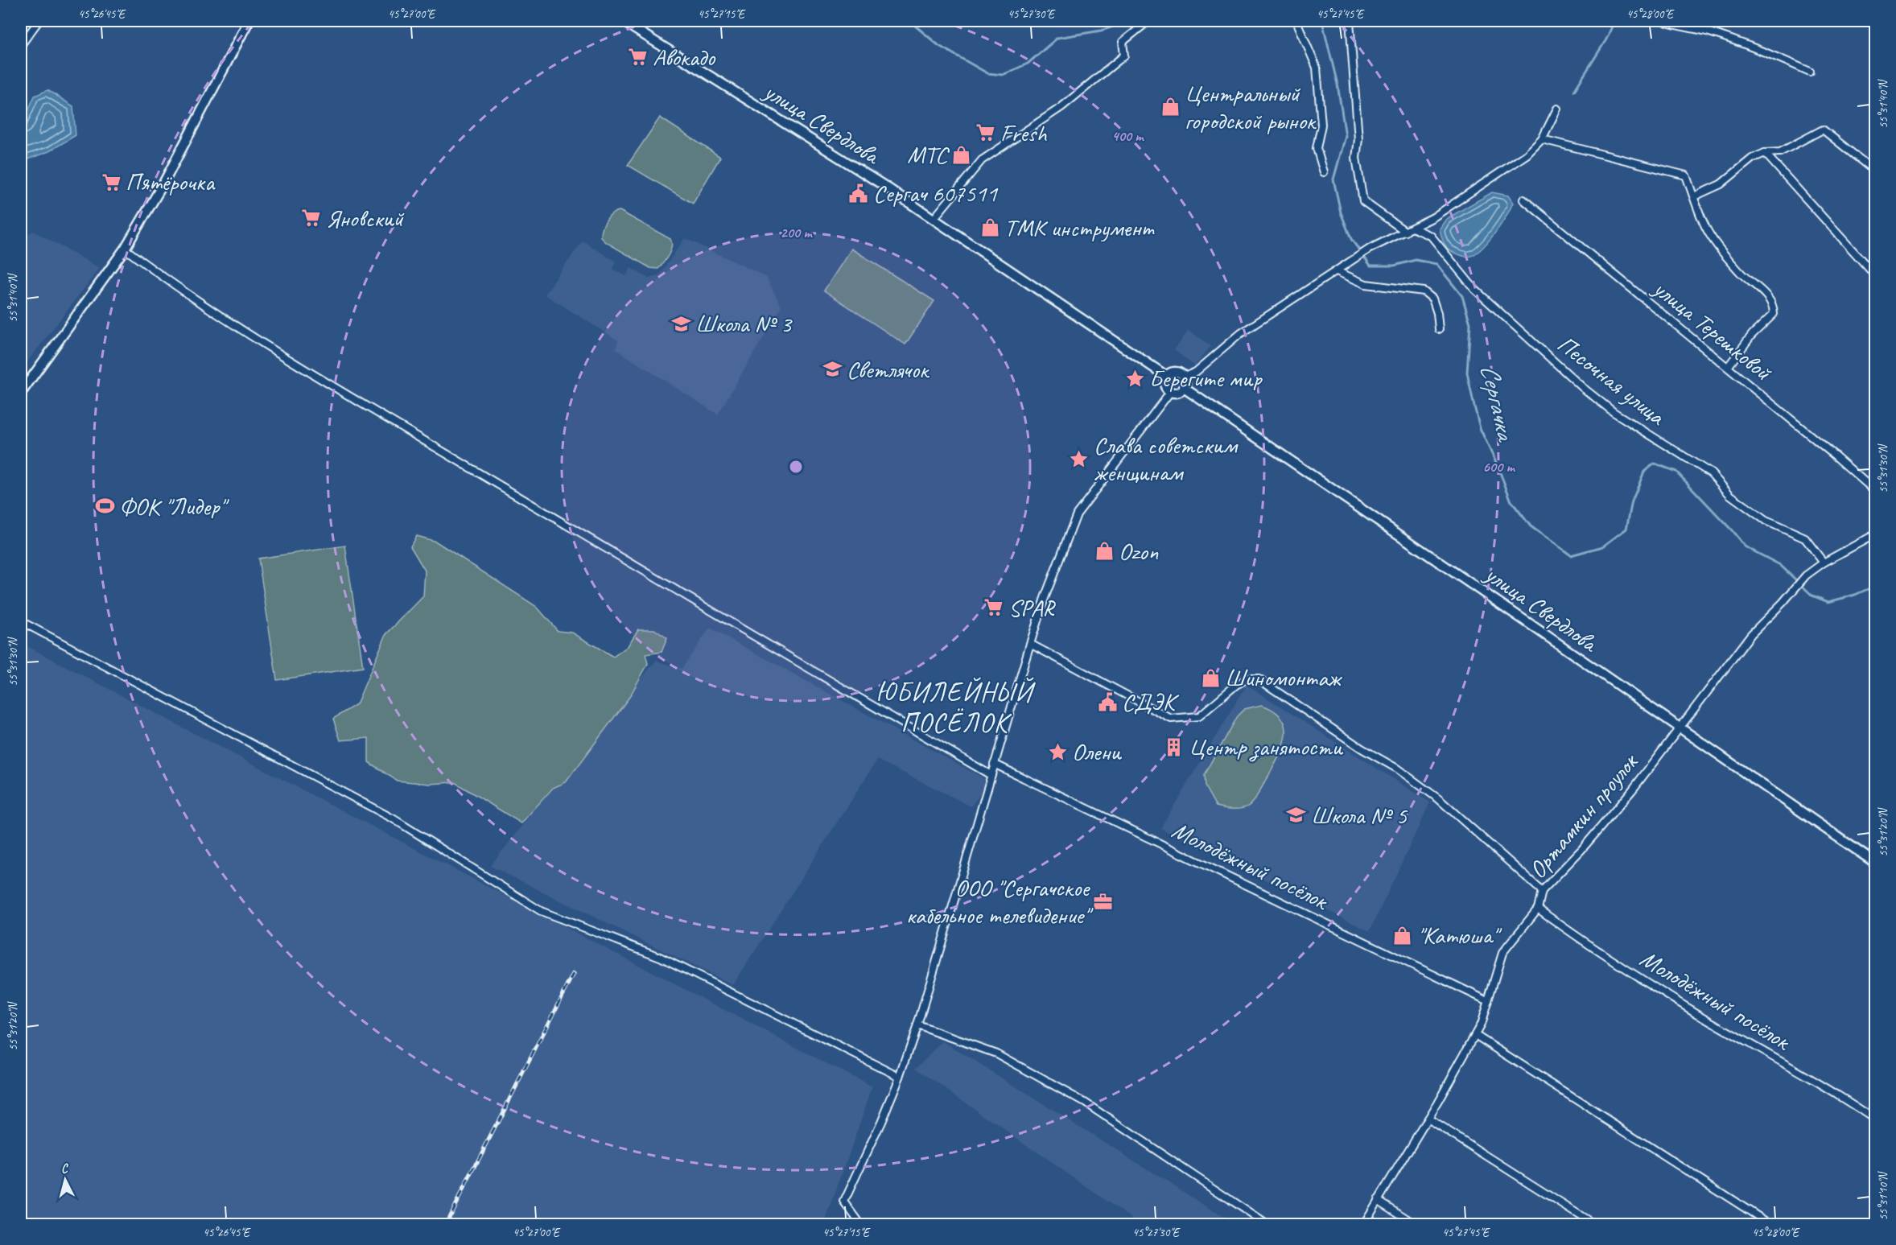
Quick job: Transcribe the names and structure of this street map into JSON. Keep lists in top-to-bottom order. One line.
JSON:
{"streets":{"street":["улица Свердлова","улица Терешковой","Песочная улица","Ортамкин проулок","Молодёжный посёлок"]},"crossings":[["улица Свердлова","Ортамкин проулок"],["Песочная улица","Ортамкин проулок"],["Ортамкин проулок","Молодёжный посёлок"]],"districts":["ЮБИЛЕЙНЫЙ ПОСЁЛОК"],"water":["Сергачка"],"places":{"supermarket":["Авокадо","Fresh","Пятёрочка","Яновский","SPAR"],"shop":["Центральный городской рынок","МТС","ТМК инструмент","Ozon","Шиномонтаж","\"Катюша\""],"public building":["Сергач 607511","СДЭК"],"school or university":["Школа № 3","Светлячок","Школа № 5"],"place":["Берегите мир","Слава советским женщинам","Олени"],"sports":["ФОК \"Лидер\""],"building":["Центр занятости"],"office":["ООО \"Сергачское кабельное телевидение\""]},"north":"top","coordinates":["45°26'45\"E","45°27'00\"E","45°27'15\"E","45°27'30\"E","45°27'45\"E","45°28'00\"E","55°31'40\"N","55°31'30\"N","55°31'20\"N","55°31'10\"N"],"rings":["400 m","200 m","600 m"]}
